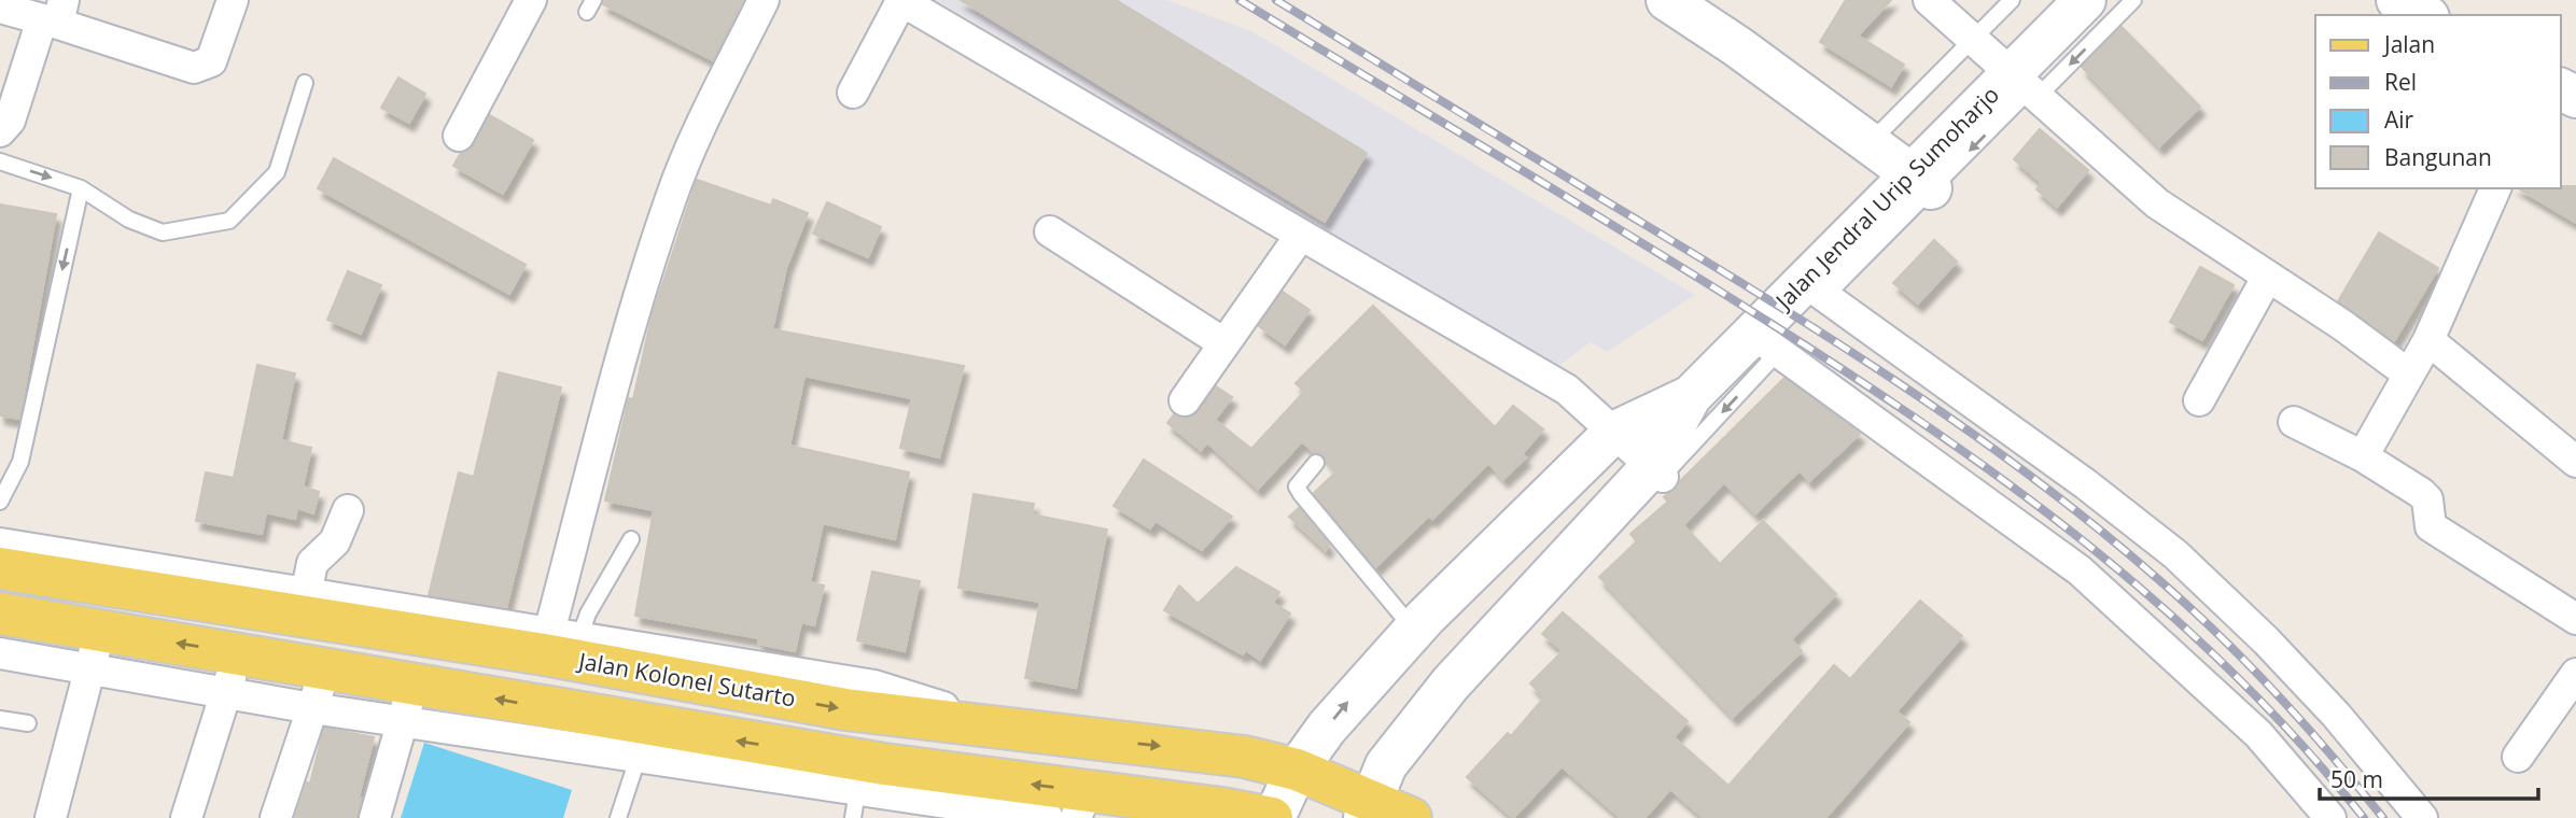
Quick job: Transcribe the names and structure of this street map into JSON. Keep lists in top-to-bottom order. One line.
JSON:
{"streets":{"main road":["Jalan Jendral Urip Sumoharjo","Jalan Kolonel Sutarto"]},"crossings":[["Jalan Jendral Urip Sumoharjo","Jalan Kolonel Sutarto"]],"legend":["Jalan","Rel","Air","Bangunan"],"scale_bar":"50 m"}
